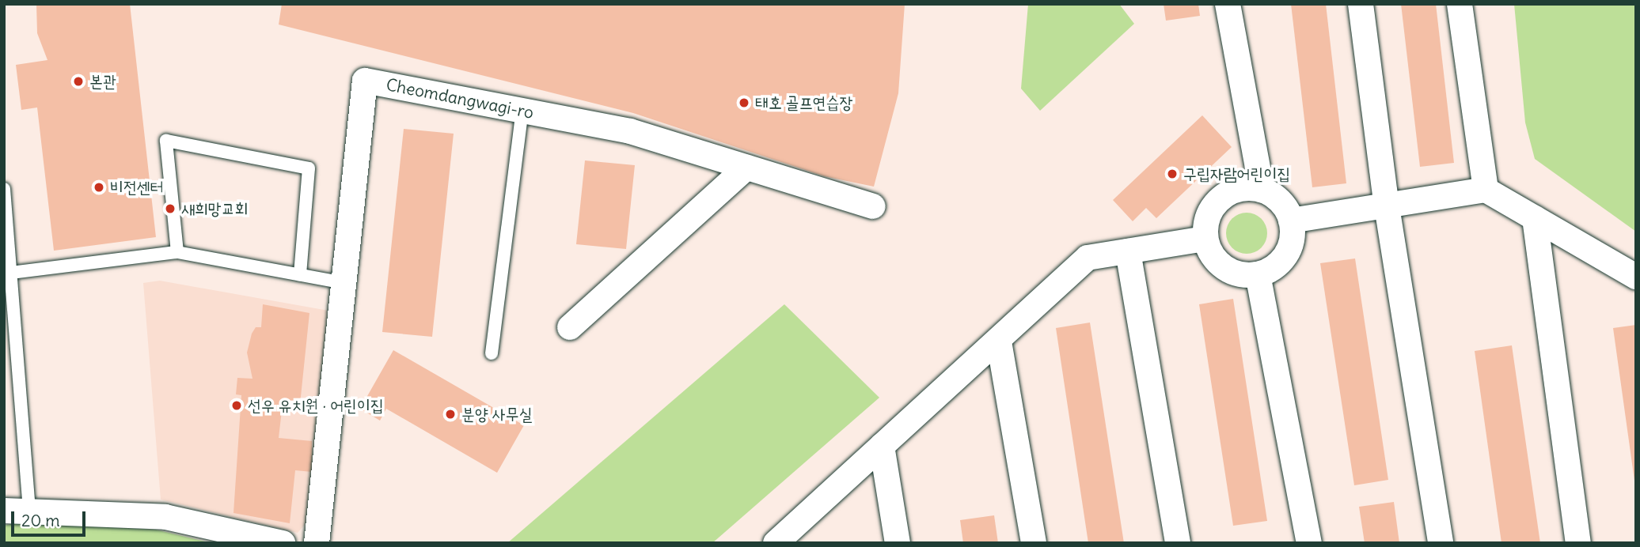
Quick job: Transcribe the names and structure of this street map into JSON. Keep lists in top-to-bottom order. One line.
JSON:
{"streets":{"street":["Cheomdangwagi-ro"]},"places":["본관","태호 골프연습장","구립자람어린이집","비전센터","새희망교회","선우 유치원 · 어린이집","분양 사무실"],"scale_bar":"20 m"}
